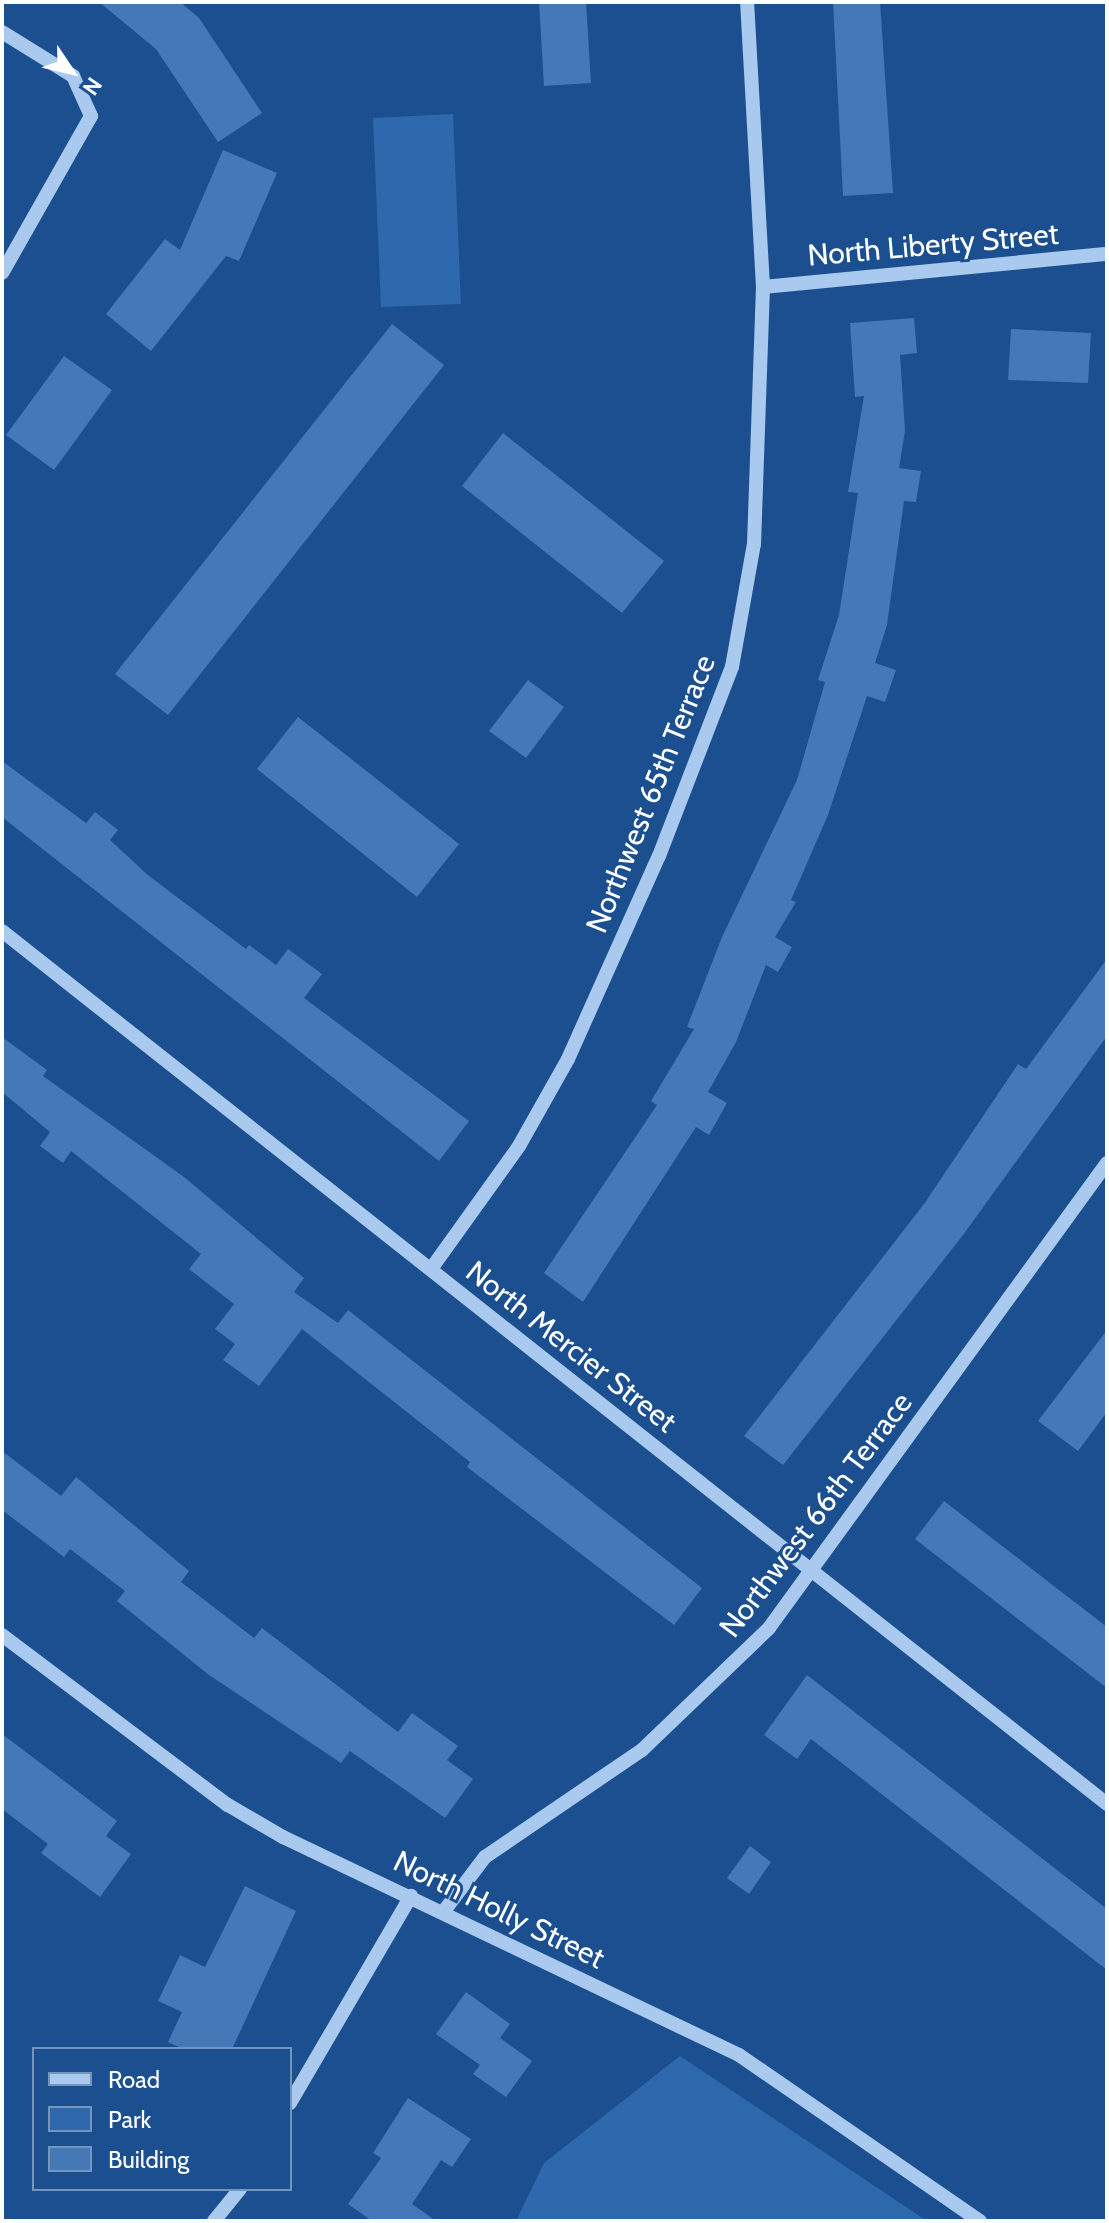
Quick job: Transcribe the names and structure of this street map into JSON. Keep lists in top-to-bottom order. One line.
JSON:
{"streets":{"street":["North Liberty Street","Northwest 65th Terrace","North Mercier Street","Northwest 66th Terrace","North Holly Street"]},"crossings":[["North Liberty Street","Northwest 65th Terrace"],["Northwest 65th Terrace","North Mercier Street"],["North Mercier Street","Northwest 66th Terrace"],["Northwest 66th Terrace","North Holly Street"]],"legend":["Road","Park","Building"],"north":"bottom right"}
